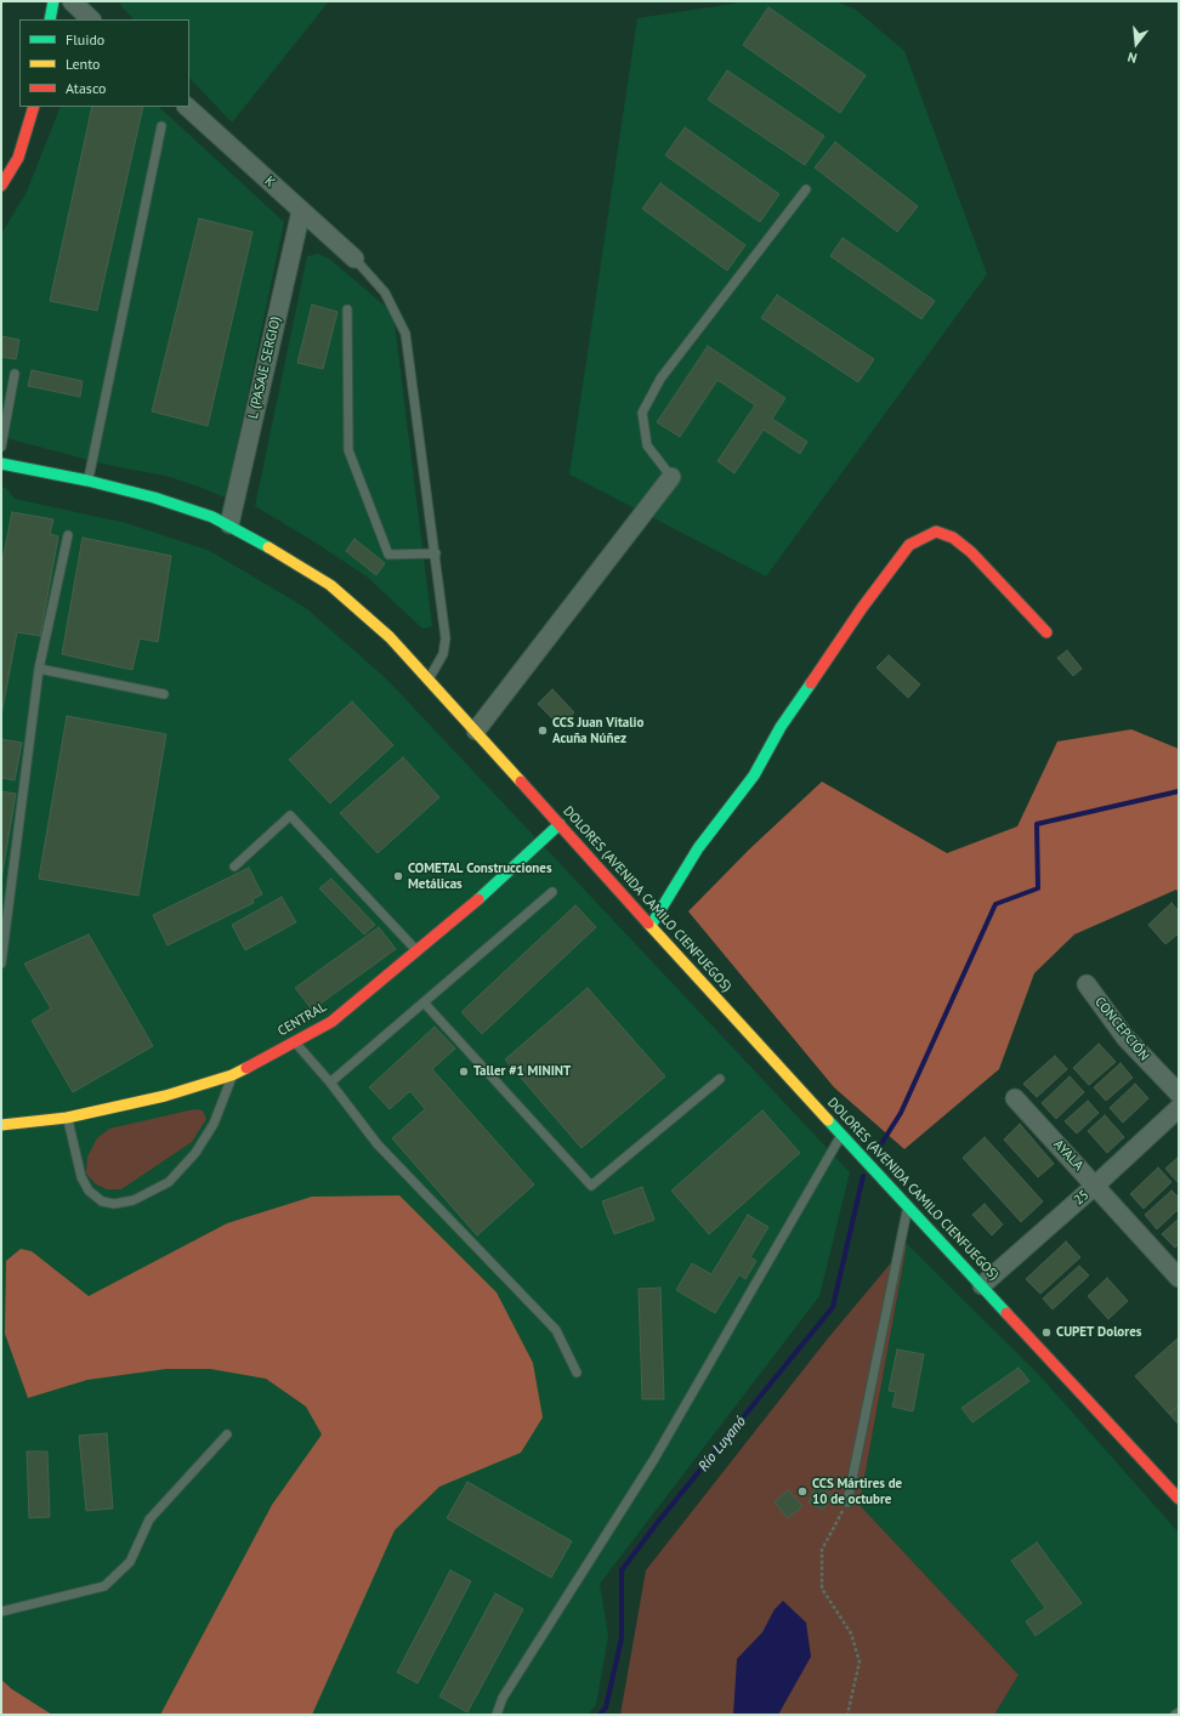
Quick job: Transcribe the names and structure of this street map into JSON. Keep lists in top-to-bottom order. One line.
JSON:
{"streets":{"main road":["DOLORES (AVENIDA CAMILO CIENFUEGOS)","CENTRAL"],"street":["K","L (PASAJE SERGIO)","CONCEPCIÓN","AYALA","25"]},"crossings":[["K","L (PASAJE SERGIO)"],["L (PASAJE SERGIO)","DOLORES (AVENIDA CAMILO CIENFUEGOS)"],["DOLORES (AVENIDA CAMILO CIENFUEGOS)","CENTRAL"],["DOLORES (AVENIDA CAMILO CIENFUEGOS)","25"],["AYALA","25"]],"water":["Río Luyanó"],"places":["CCS Juan Vitalio Acuña Núñez","COMETAL Construcciones Metálicas","Taller #1 MININT","CUPET Dolores","CCS Mártires de 10 de octubre"],"legend":["Fluido","Lento","Atasco"],"north":"bottom"}
